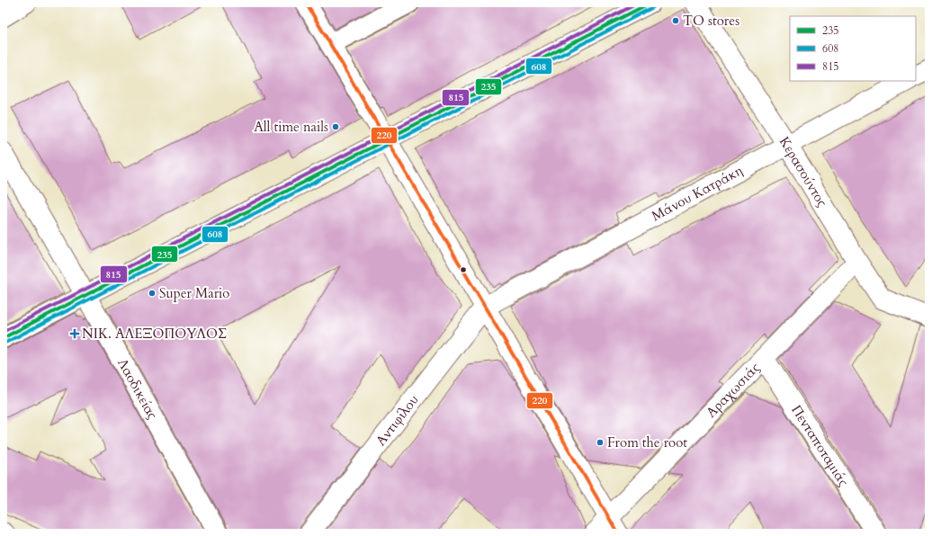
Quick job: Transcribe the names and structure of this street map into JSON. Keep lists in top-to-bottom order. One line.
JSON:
{"streets":{"street":["Κερασούντος","Μάνου Κατράκη","Λαοδικείας","Αραχωσιάς","Αντιφίλου","Πενταποταμιάς"]},"crossings":[["Κερασούντος","Μάνου Κατράκη"],["Κερασούντος","Αραχωσιάς"],["Μάνου Κατράκη","Αντιφίλου"],["Αραχωσιάς","Πενταποταμιάς"]],"places":{"other":["TO stores","All time nails","Super Mario","From the root"],"health":["ΝΙΚ. ΑΛΕΞΟΠΟΥΛΟΣ"]},"lines":["transit line 235","transit line 815","transit line 220","transit line 608"],"legend":["235","608","815"]}
